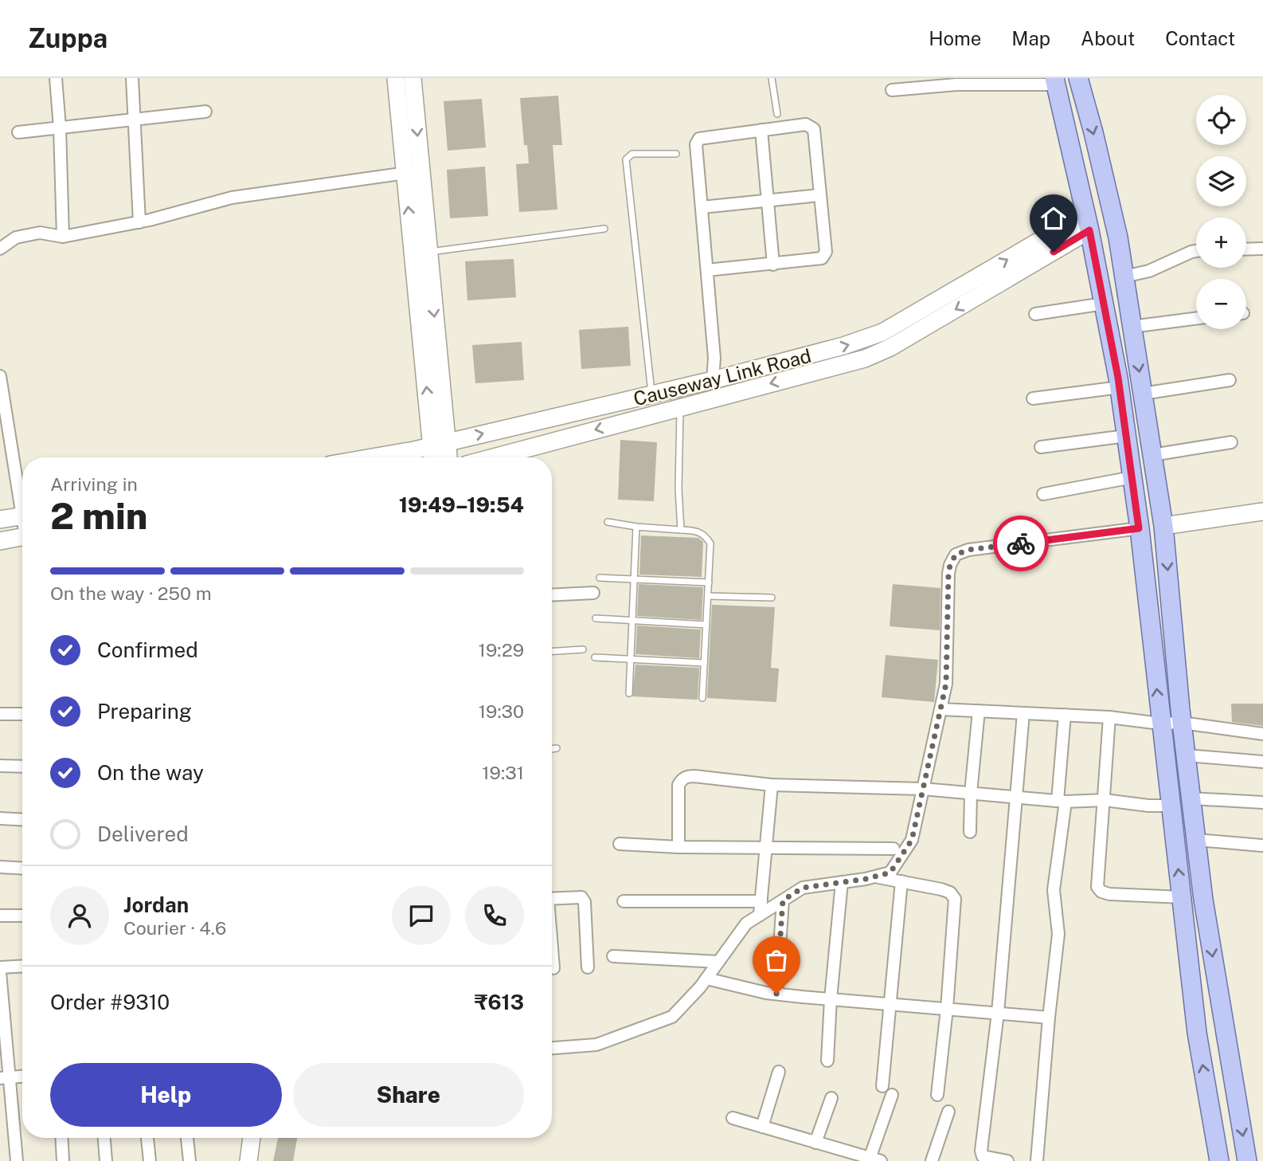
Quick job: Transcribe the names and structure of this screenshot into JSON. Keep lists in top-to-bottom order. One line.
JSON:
{"streets":{"main road":["Causeway Link Road"]},"page":{"header":"Zuppa","nav":["Home","Map","About","Contact"],"map_buttons":["+","−"],"heading":["2 min","Arriving in","19:49–19:54"],"panel":["Jordan","Courier · 4.6","Order #9310","₹613"],"bar":"On the way · 250 m","list":[["Confirmed","19:29"],["Preparing","19:30"],["On the way","19:31"],"Delivered"],"buttons":["Help","Share"]}}
